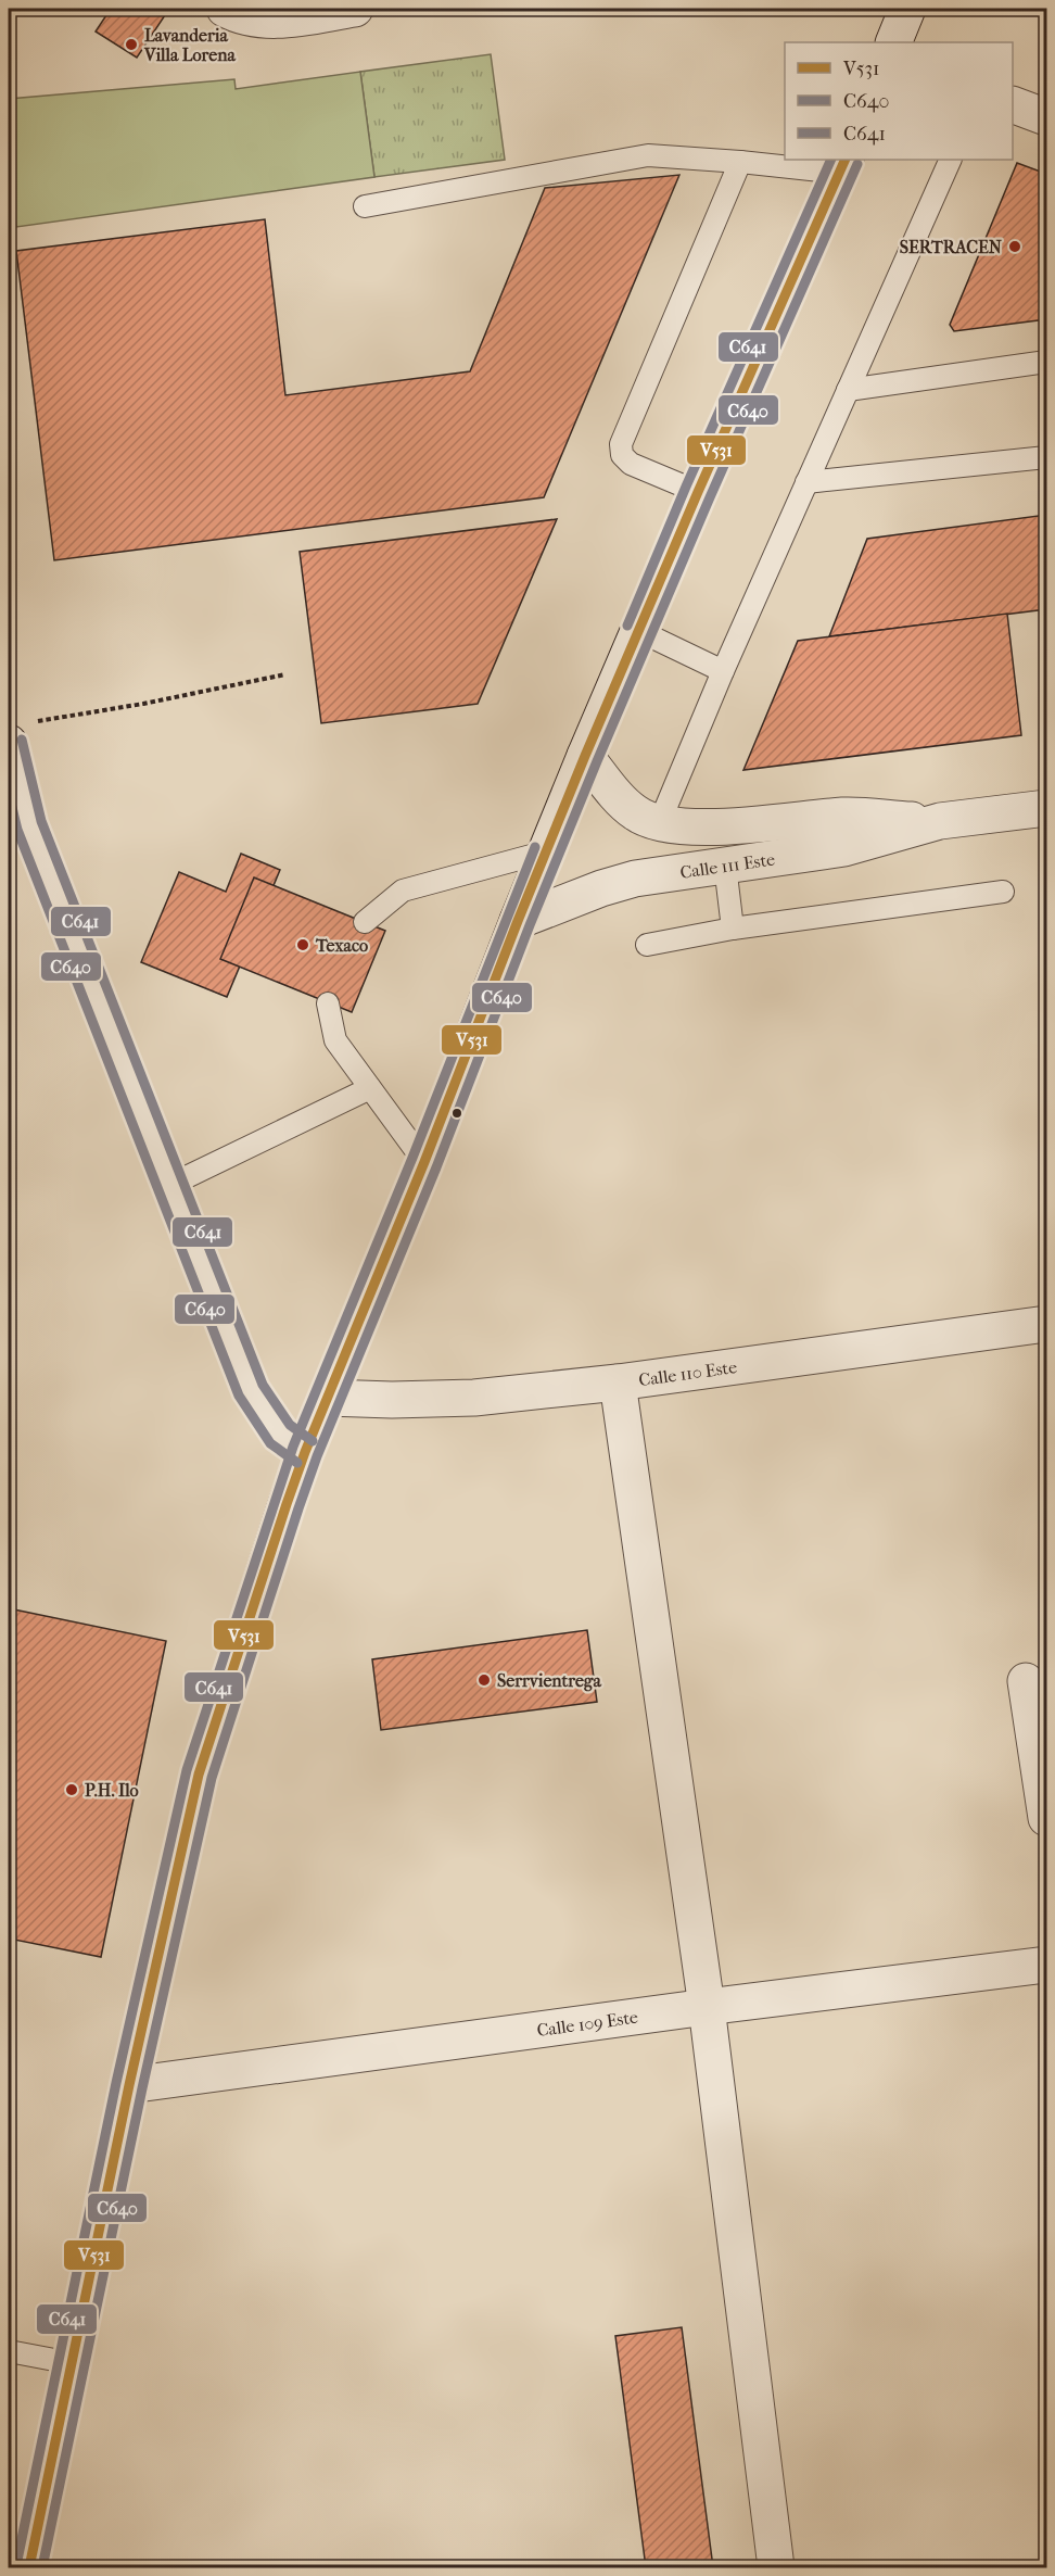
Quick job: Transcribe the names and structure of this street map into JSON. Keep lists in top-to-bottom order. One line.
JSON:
{"streets":{"street":["Calle 111 Este","Calle 110 Este","Calle 109 Este"]},"places":["Lavanderia Villa Lorena","SERTRACEN","Texaco","Serrvientrega","P.H. Ilo"],"lines":["transit line V531","transit line C641","transit line C640"],"legend":["V531","C640","C641"]}
